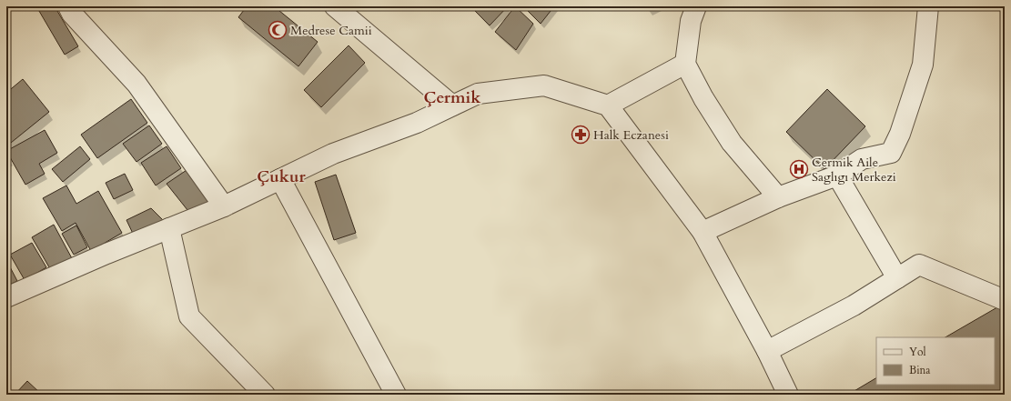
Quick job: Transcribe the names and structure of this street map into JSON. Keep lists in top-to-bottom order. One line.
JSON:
{"districts":["Çermik","Çukur"],"places":{"mosque":["Medrese Camii"],"pharmacy":["Halk Eczanesi"],"hospital":["Cermik Aile Saglıgı Merkezi"]},"legend":["Yol","Bina"]}
